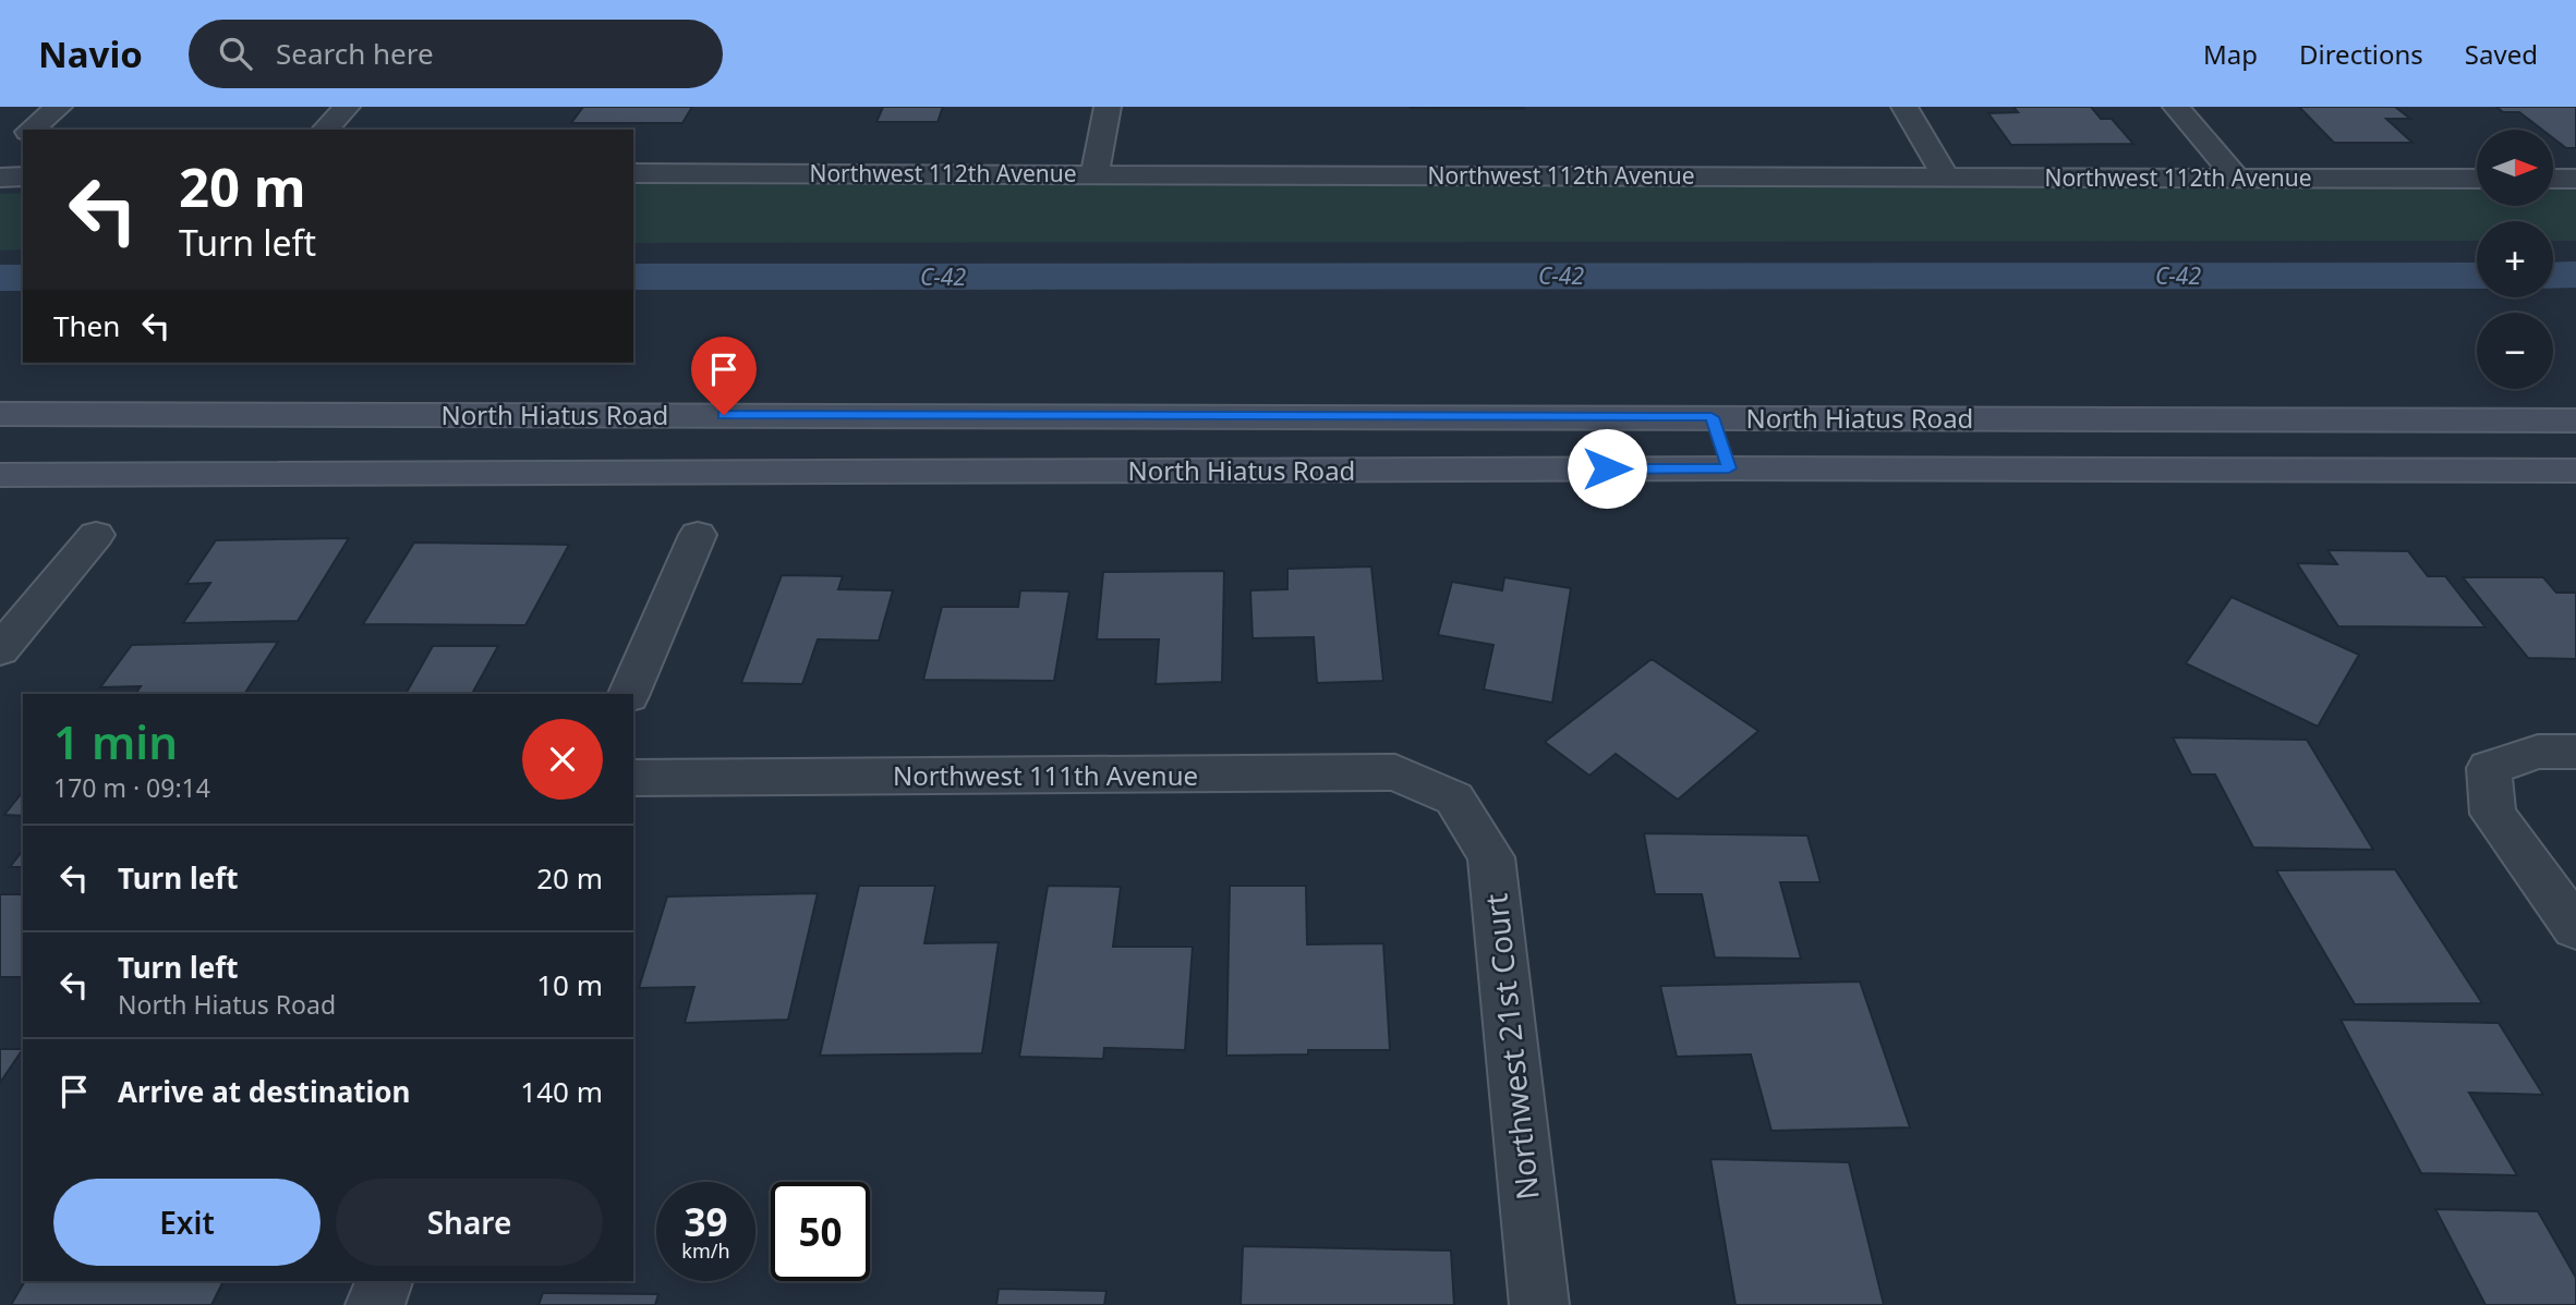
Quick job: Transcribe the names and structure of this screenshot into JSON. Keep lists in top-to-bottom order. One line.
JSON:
{"streets":{"main road":["North Hiatus Road"],"street":["Northwest 112th Avenue","Northwest 111th Avenue","Northwest 21st Court"]},"crossings":[["Northwest 111th Avenue","Northwest 21st Court"]],"water":["C-42"],"north":"right","page":{"header":"Navio","search":"Search here","nav":["Map","Directions","Saved"],"map_buttons":["+","−"],"turn":["20 m","Turn left"],"then":"Then","heading":["1 min","170 m · 09:14"],"list":[{"name":"Turn left","value":"20 m"},{"name":"Turn left","note":"North Hiatus Road","value":"10 m"},{"name":"Arrive at destination","value":"140 m"}],"buttons":["Exit","Share"],"speed":"39 km/h","limit":"50"}}
